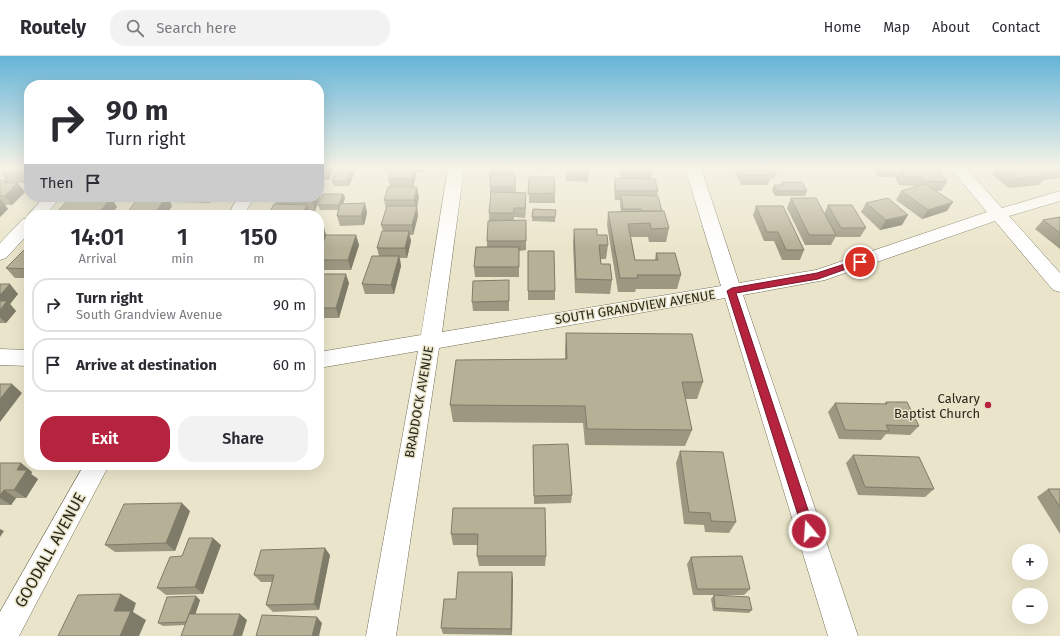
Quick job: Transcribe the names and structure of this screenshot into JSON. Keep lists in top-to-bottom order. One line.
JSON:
{"streets":{"street":["SOUTH GRANDVIEW AVENUE","BRADDOCK AVENUE","GOODALL AVENUE"]},"crossings":[["SOUTH GRANDVIEW AVENUE","BRADDOCK AVENUE"]],"places":["Calvary Baptist Church"],"page":{"header":"Routely","search":"Search here","nav":["Home","Map","About","Contact"],"turn":["90 m","Turn right"],"then":"Then","eta":["14:01","Arrival","1","min","150","m"],"list":[{"name":"Turn right","note":"South Grandview Avenue","value":"90 m"},{"name":"Arrive at destination","value":"60 m"}],"buttons":["Exit","Share"],"map_buttons":["+","−"]}}
